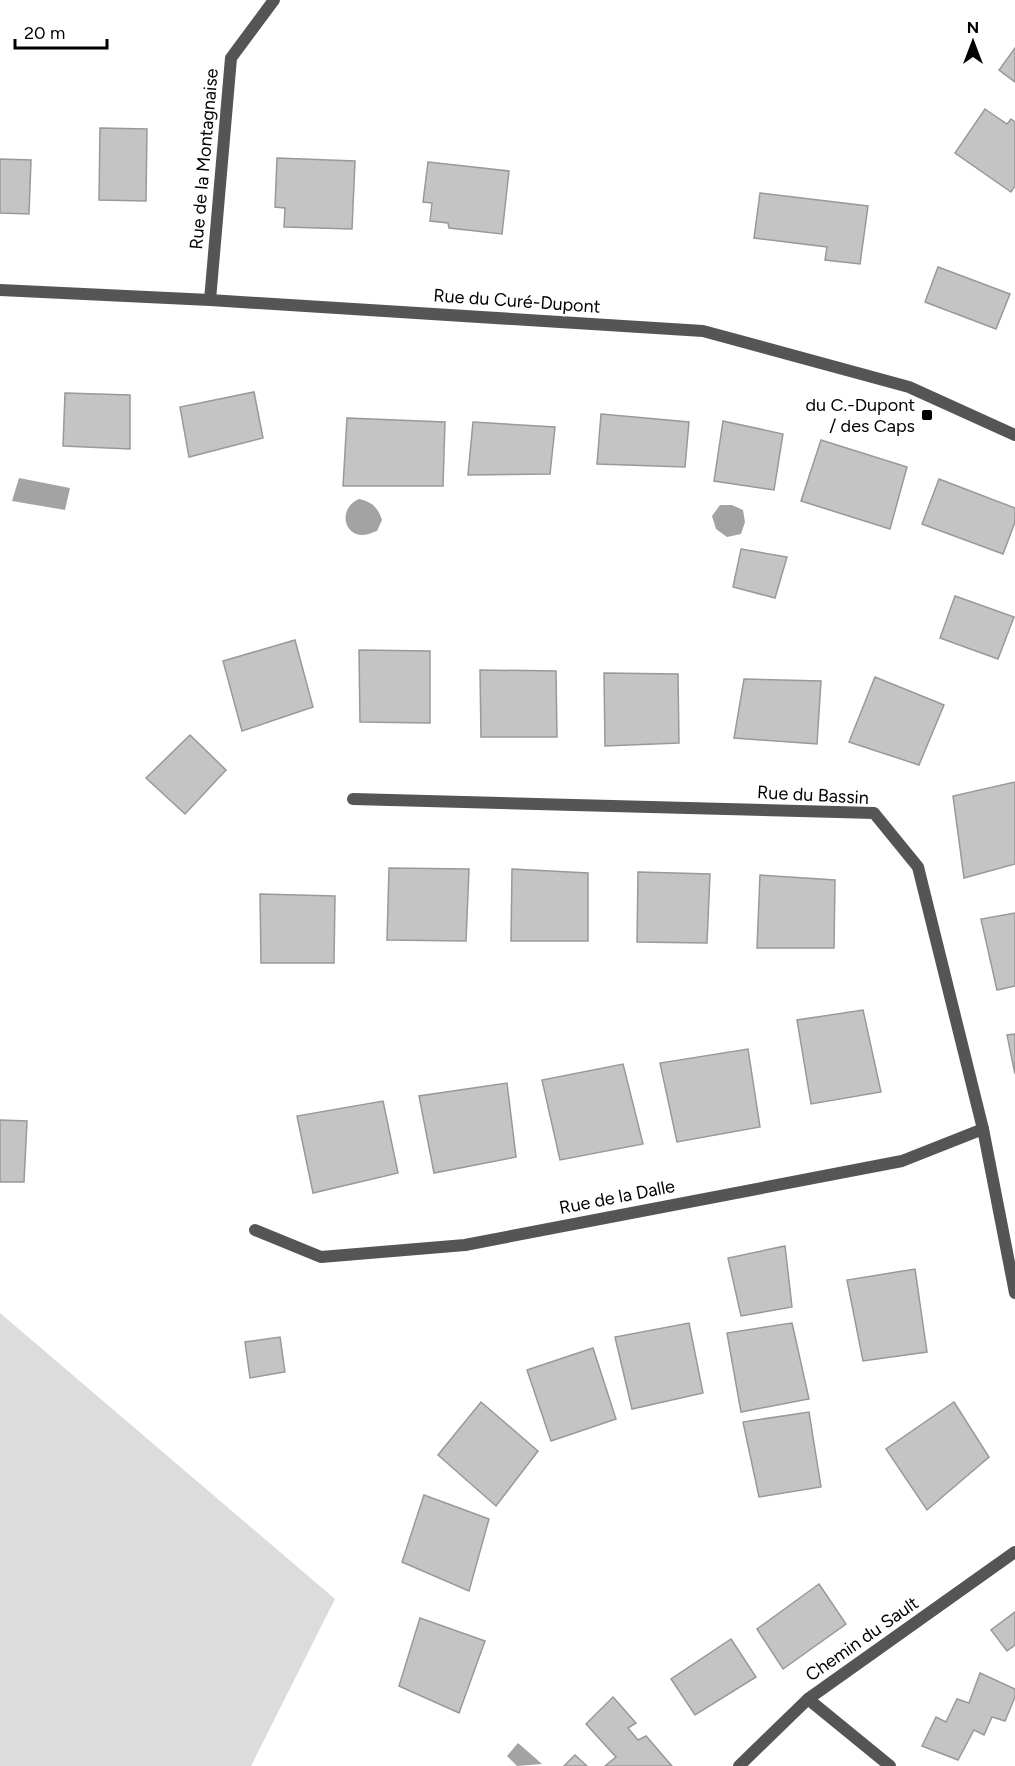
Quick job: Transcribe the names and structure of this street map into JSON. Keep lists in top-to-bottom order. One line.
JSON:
{"streets":{"street":["Rue de la Montagnaise","Rue du Curé-Dupont","Rue du Bassin","Rue de la Dalle","Chemin du Sault"]},"crossings":[["Rue de la Montagnaise","Rue du Curé-Dupont"],["Rue du Bassin","Rue de la Dalle"]],"places":{"transit":["du C.-Dupont / des Caps"]},"scale_bar":"20 m","north":"top"}
